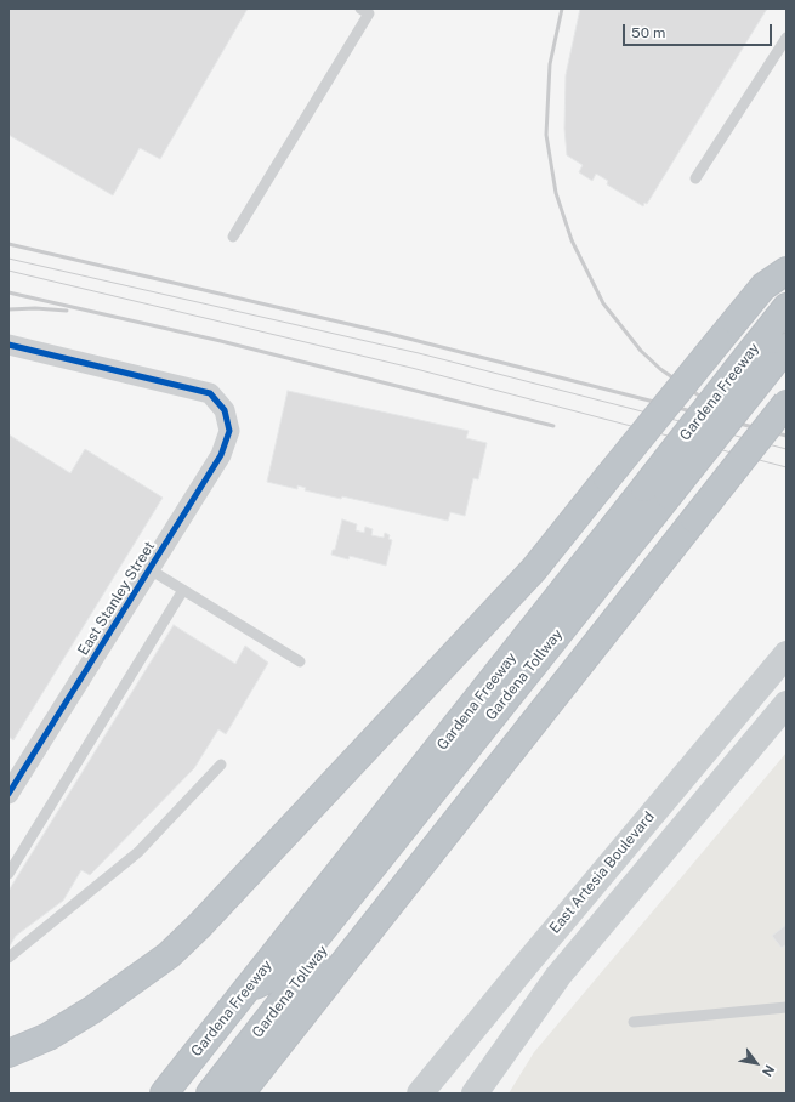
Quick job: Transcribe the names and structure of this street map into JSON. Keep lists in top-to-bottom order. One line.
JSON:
{"streets":{"highway":["Gardena Freeway","Gardena Tollway"],"main road":["East Artesia Boulevard"],"street":["East Stanley Street"]},"crossings":[["Gardena Freeway","Gardena Tollway"]],"scale_bar":"50 m","north":"bottom right"}
